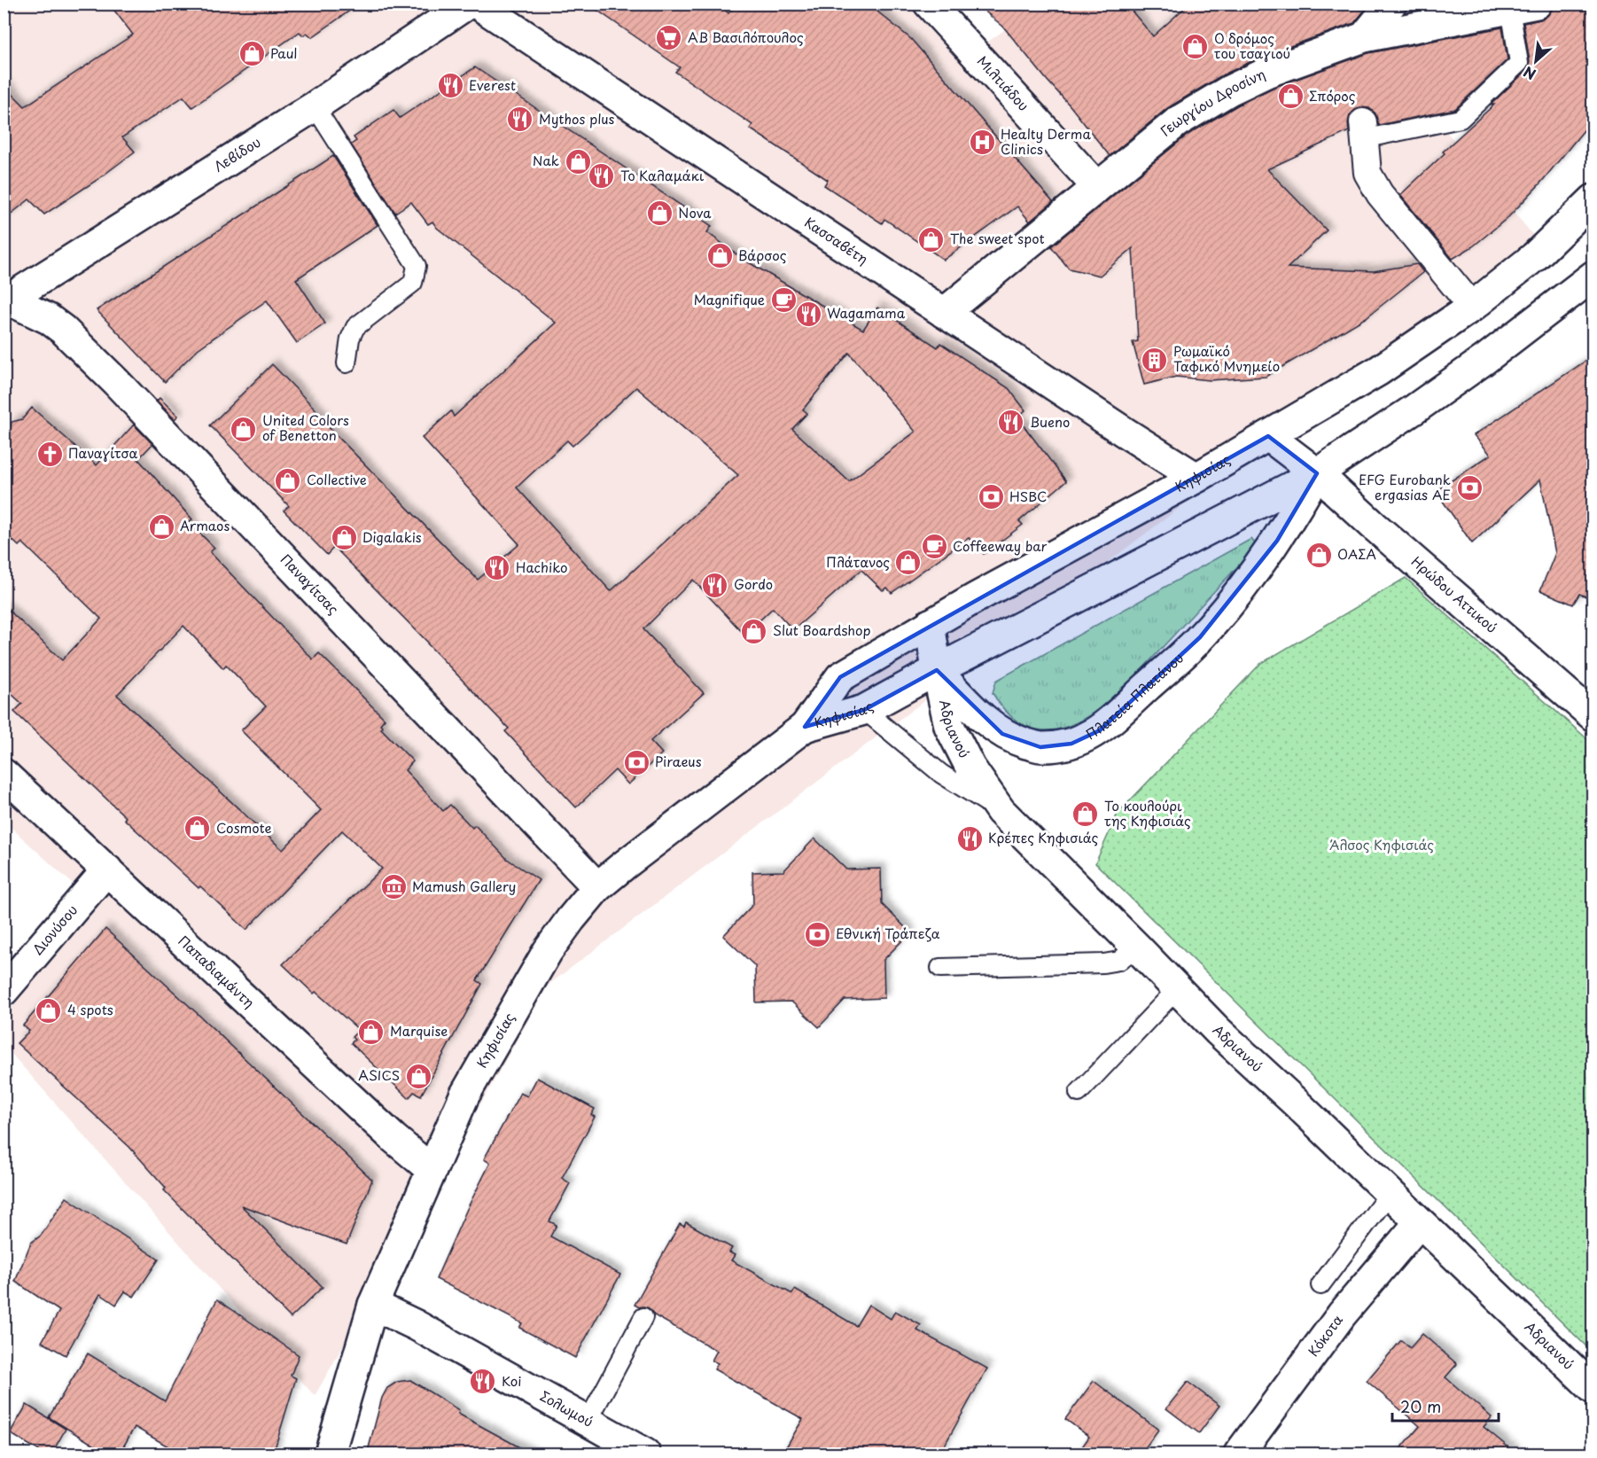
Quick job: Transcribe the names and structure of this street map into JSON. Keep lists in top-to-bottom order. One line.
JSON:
{"streets":{"street":["Μιλτιάδου","Γεωργίου Δροσίνη","Λεβίδου","Κασσαβέτη","Κηφισίας","Παναγίτσας","Ηρώδου Αττικού","Πλατεία Πλατάνου","Αδριανού","Διονύσου","Παπαδιαμάντη","Κόκοτα","Σολωμού"]},"crossings":[["Μιλτιάδου","Γεωργίου Δροσίνη"],["Γεωργίου Δροσίνη","Κασσαβέτη"],["Λεβίδου","Παναγίτσας"],["Κασσαβέτη","Κηφισίας"],["Κηφισίας","Παναγίτσας"],["Κηφισίας","Ηρώδου Αττικού"],["Κηφισίας","Πλατεία Πλατάνου"],["Κηφισίας","Αδριανού"],["Κηφισίας","Παπαδιαμάντη"],["Κηφισίας","Σολωμού"],["Ηρώδου Αττικού","Πλατεία Πλατάνου"],["Πλατεία Πλατάνου","Αδριανού"],["Αδριανού","Κόκοτα"],["Διονύσου","Παπαδιαμάντη"]],"parks":["Άλσος Κηφισιάς"],"places":{"supermarket":["ΑΒ Βασιλόπουλος"],"shop":["Ο δρόμος του τσαγιού","Paul","Σπόρος","Nak","Nova","The sweet spot","Βάρσος","United Colors of Benetton","Collective","Armaos","Digalakis","ΟΑΣΑ","Πλάτανος","Slut Boardshop","Το κουλούρι της Κηφισιάς","Cosmote","4 spots","Marquise","ASICS"],"restaurant":["Everest","Mythos plus","Το Καλαμάκι","Wagamama","Bueno","Hachiko","Gordo","Κρέπες Κηφισιάς","Koi"],"hospital":["Healty Derma Clinics"],"cafe":["Magnifique","Coffeeway bar"],"building":["Ρωμαϊκό Ταφικό Μνημείο"],"church":["Παναγίτσα"],"bank":["EFG Eurobank ergasias AE","HSBC","Piraeus","Εθνική Τράπεζα"],"museum":["Mamush Gallery"]},"scale_bar":"20 m","north":"bottom left"}
